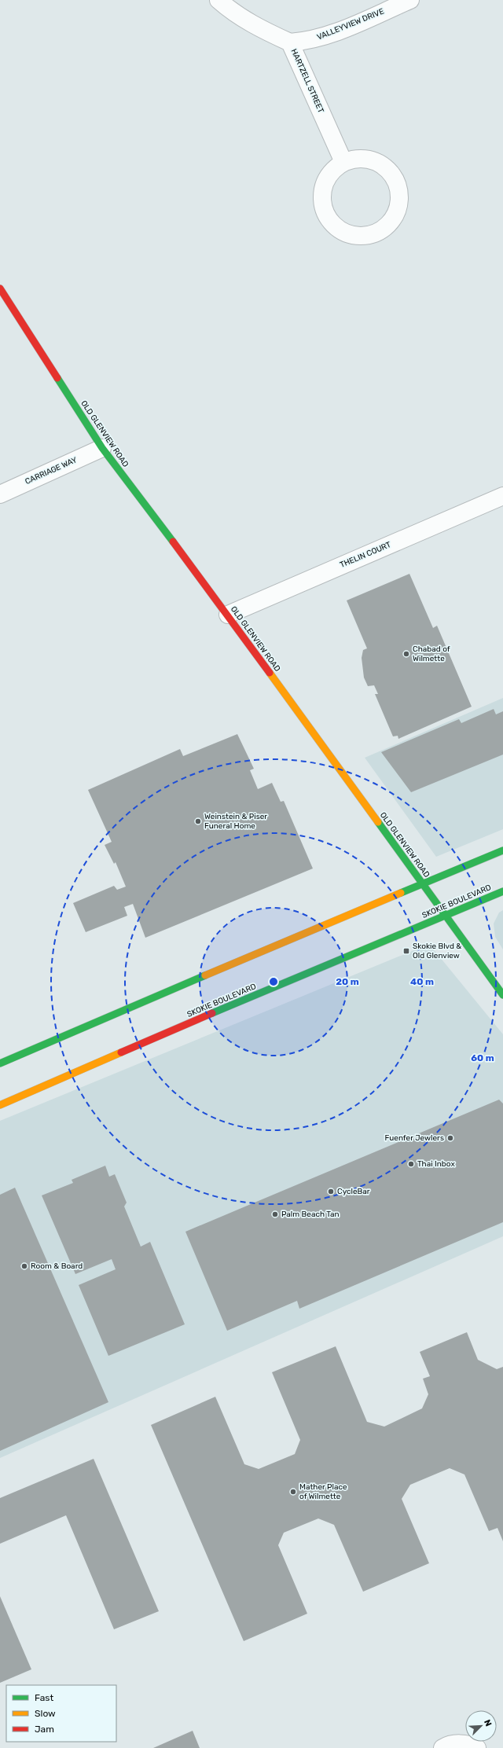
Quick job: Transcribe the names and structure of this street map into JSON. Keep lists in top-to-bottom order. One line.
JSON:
{"streets":{"main road":["OLD GLENVIEW ROAD","SKOKIE BOULEVARD"],"street":["VALLEYVIEW DRIVE","HARTZELL STREET","CARRIAGE WAY","THELIN COURT"]},"crossings":[["VALLEYVIEW DRIVE","HARTZELL STREET"],["OLD GLENVIEW ROAD","CARRIAGE WAY"],["OLD GLENVIEW ROAD","THELIN COURT"],["OLD GLENVIEW ROAD","SKOKIE BOULEVARD"]],"places":{"other":["Chabad of Wilmette","Weinstein & Piser Funeral Home","Fuenfer Jewlers","Thai Inbox","CycleBar","Palm Beach Tan","Room & Board","Mather Place of Wilmette"],"transit":["Skokie Blvd & Old Glenview"]},"legend":["Fast","Slow","Jam"],"north":"top right","rings":["20 m","40 m","60 m"]}
